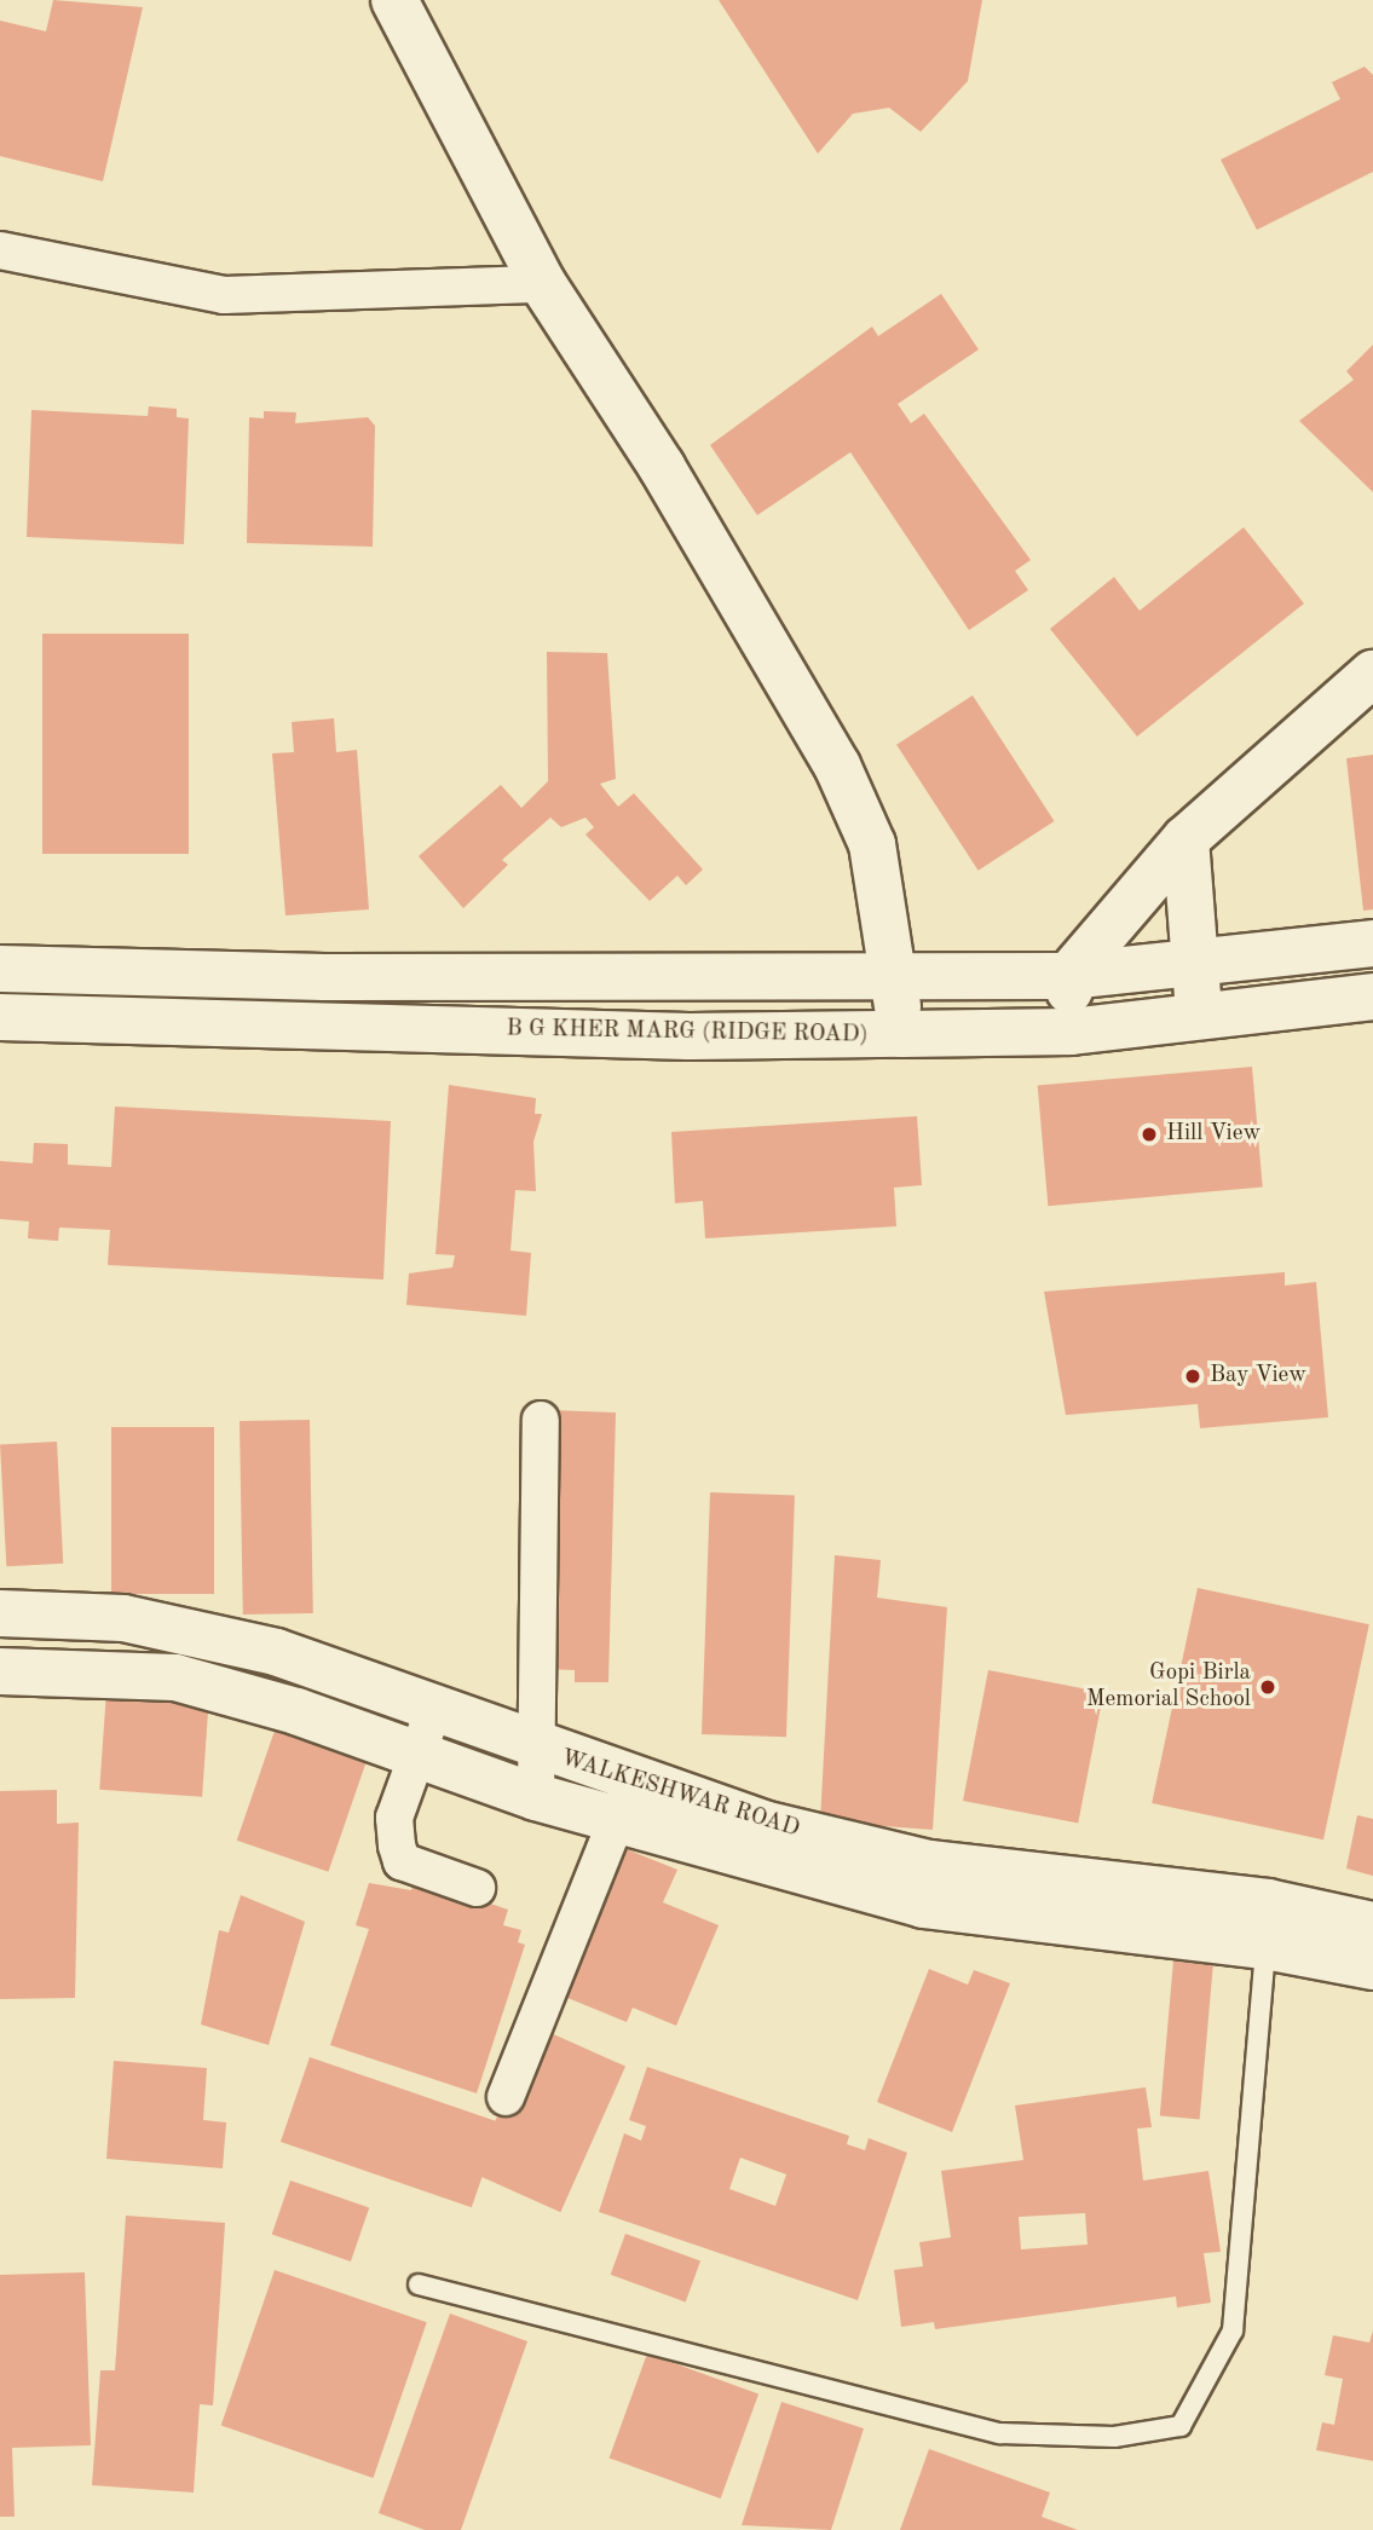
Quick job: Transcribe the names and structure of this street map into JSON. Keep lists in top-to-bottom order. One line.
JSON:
{"streets":{"street":["B G KHER MARG (RIDGE ROAD)","WALKESHWAR ROAD"]},"places":["Hill View","Bay View","Gopi Birla Memorial School"]}
